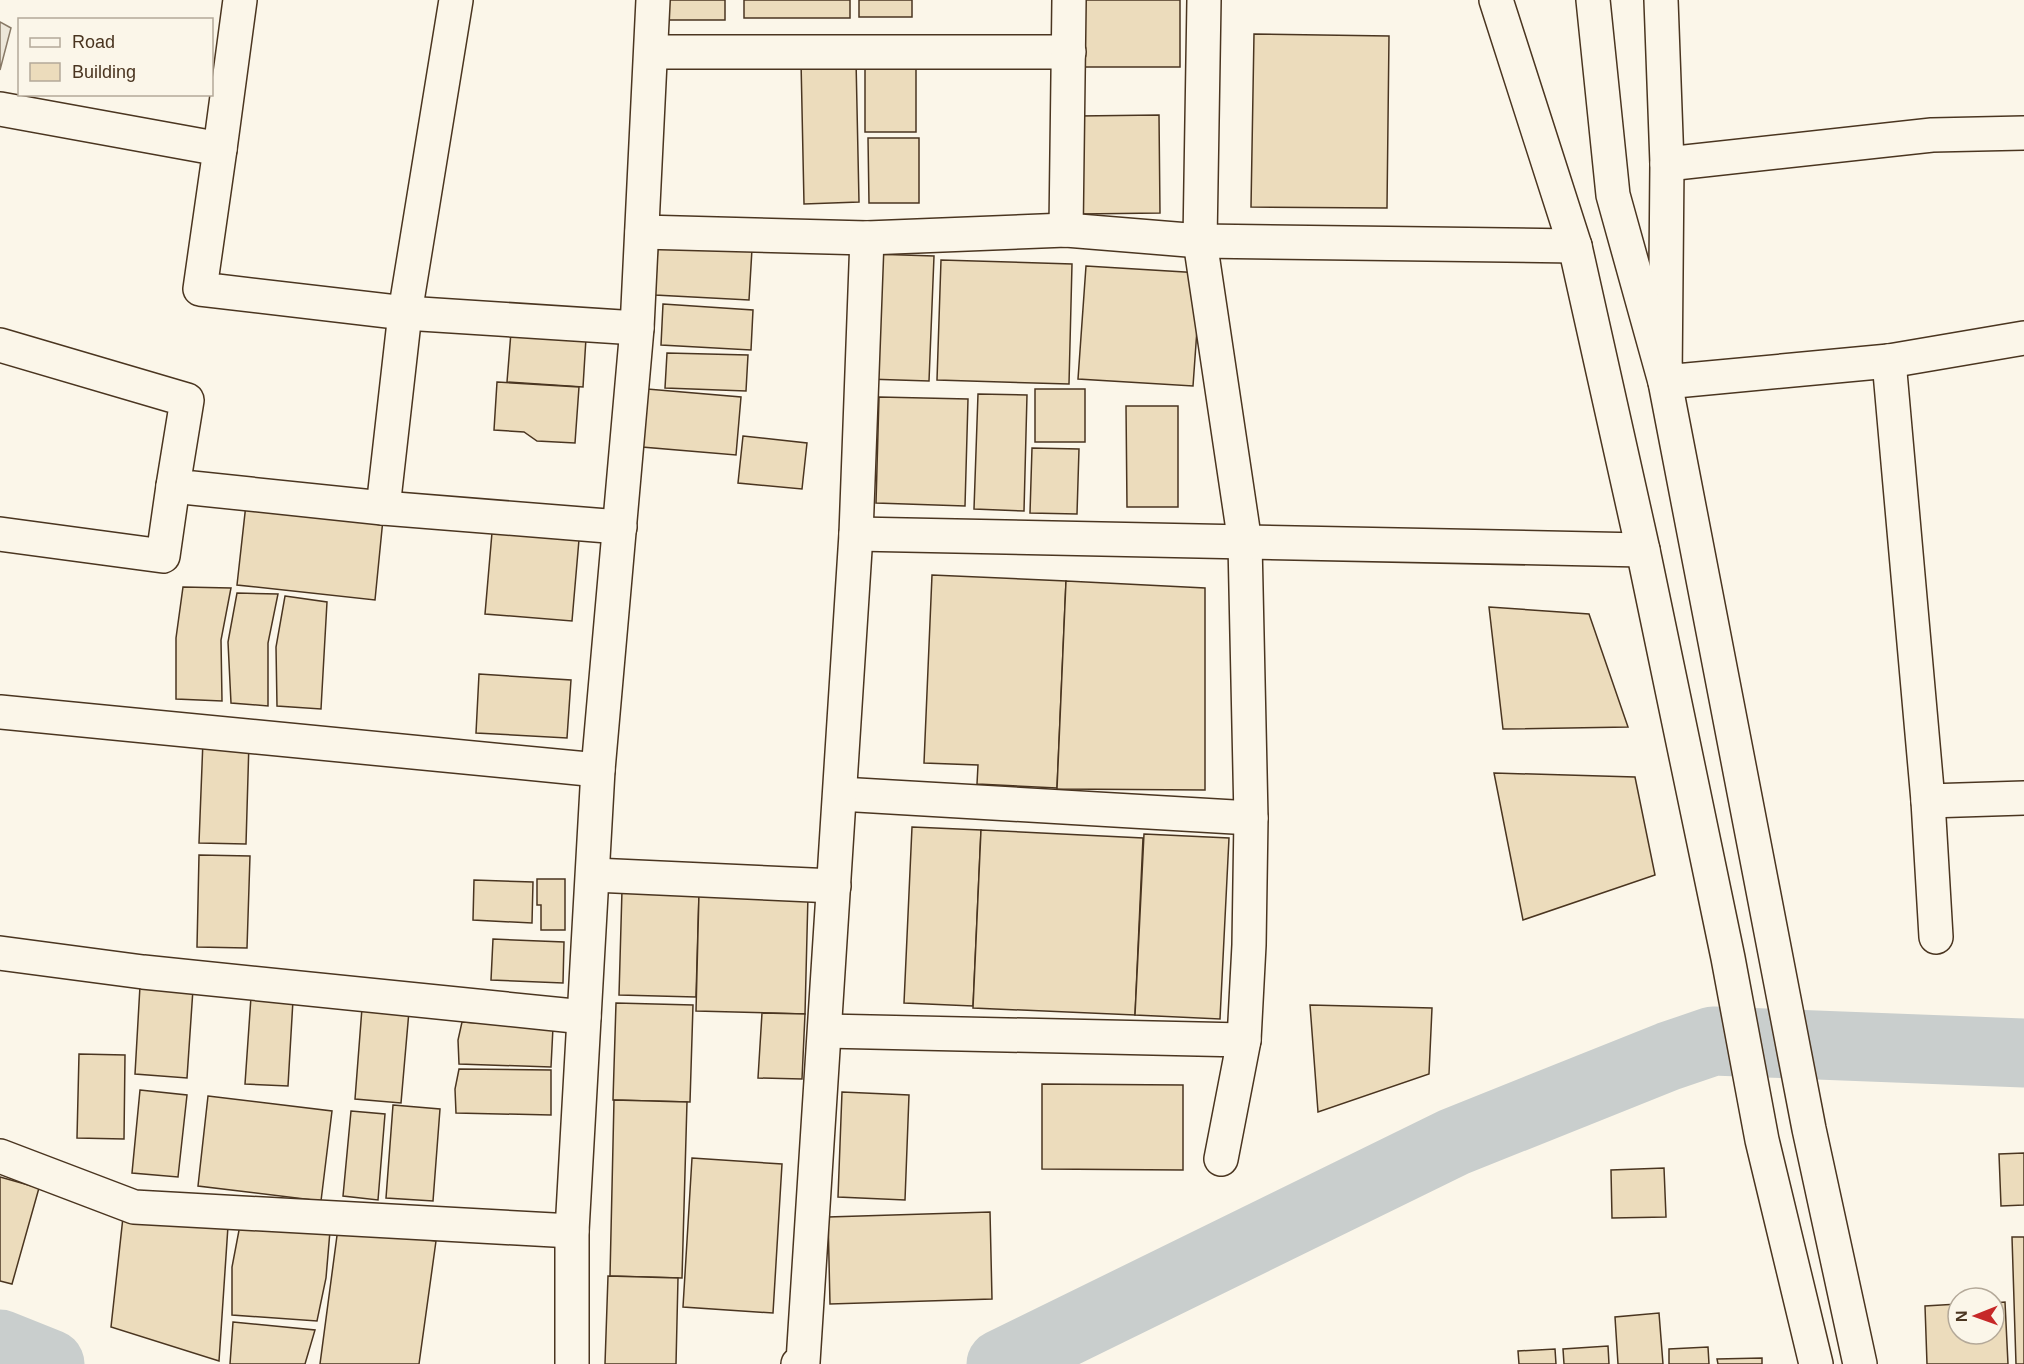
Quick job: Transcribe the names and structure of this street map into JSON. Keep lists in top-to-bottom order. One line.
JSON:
{"legend":["Road","Building"],"north":"left"}
